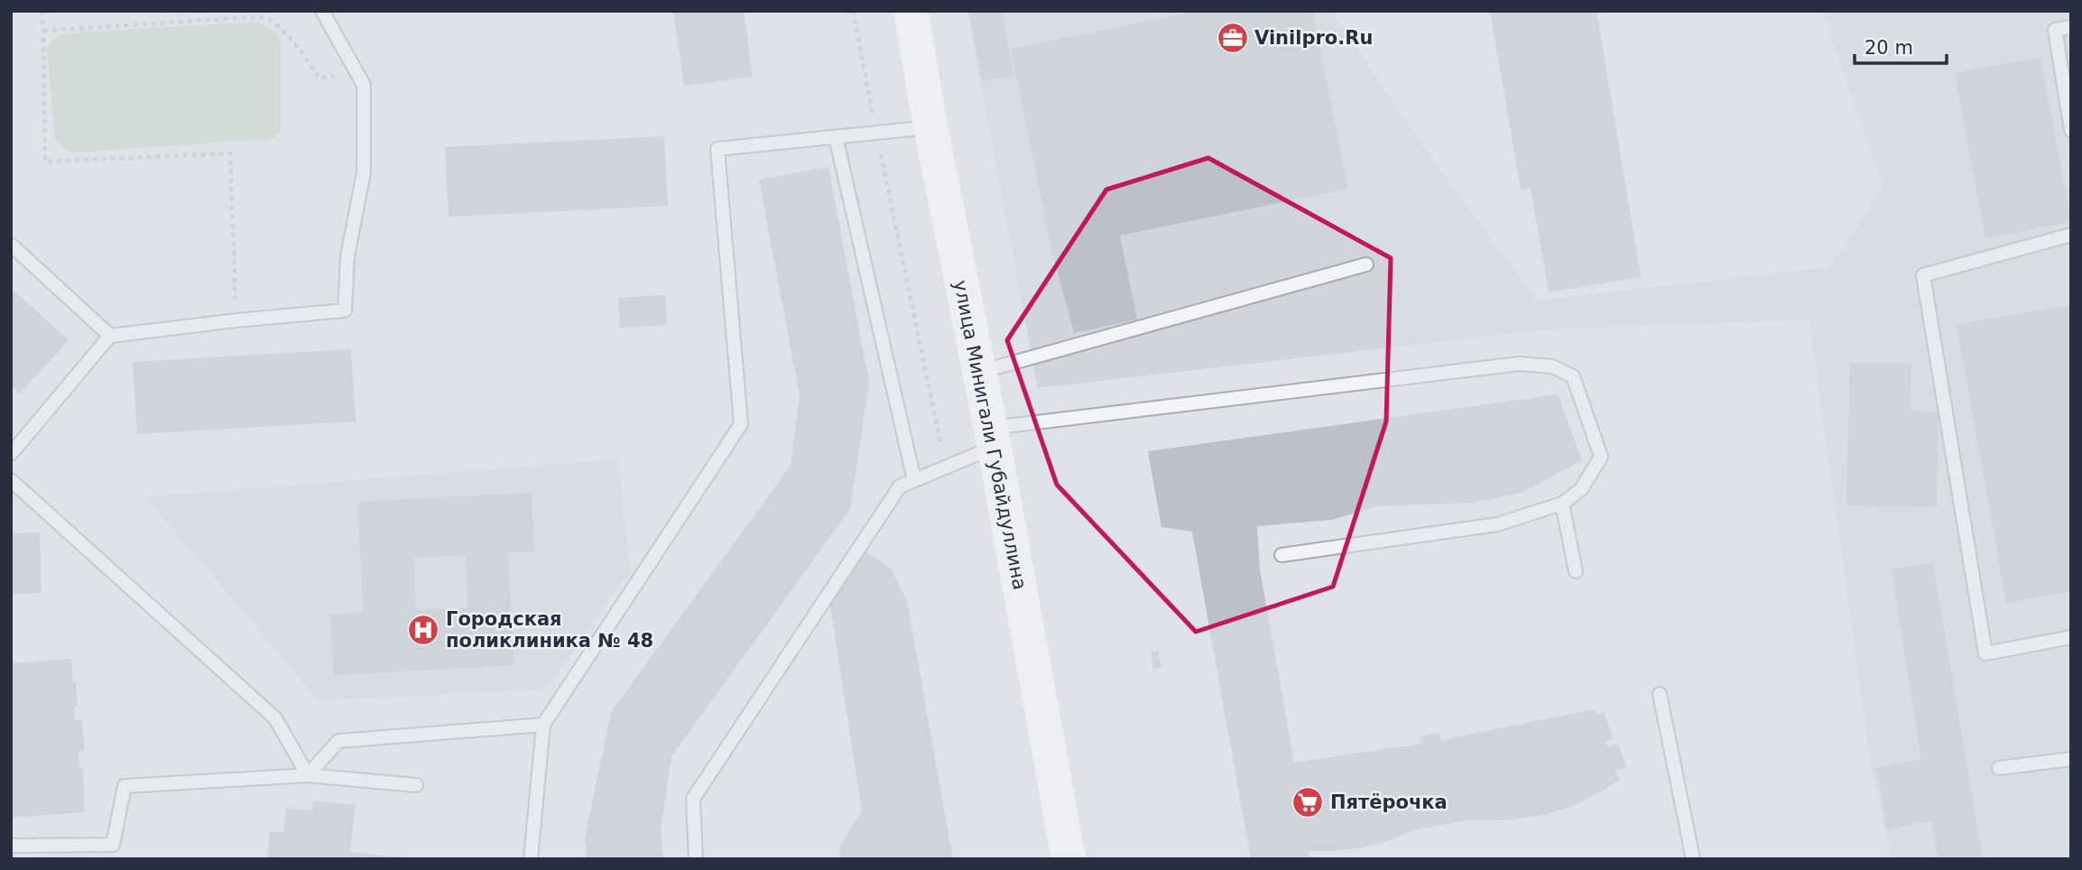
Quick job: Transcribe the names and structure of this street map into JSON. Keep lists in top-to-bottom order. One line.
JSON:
{"streets":{"main road":["улица Минигали Губайдуллина"]},"places":{"office":["Vinilpro.Ru"],"hospital":["Городская поликлиника № 48"],"supermarket":["Пятёрочка"]},"scale_bar":"20 m"}
